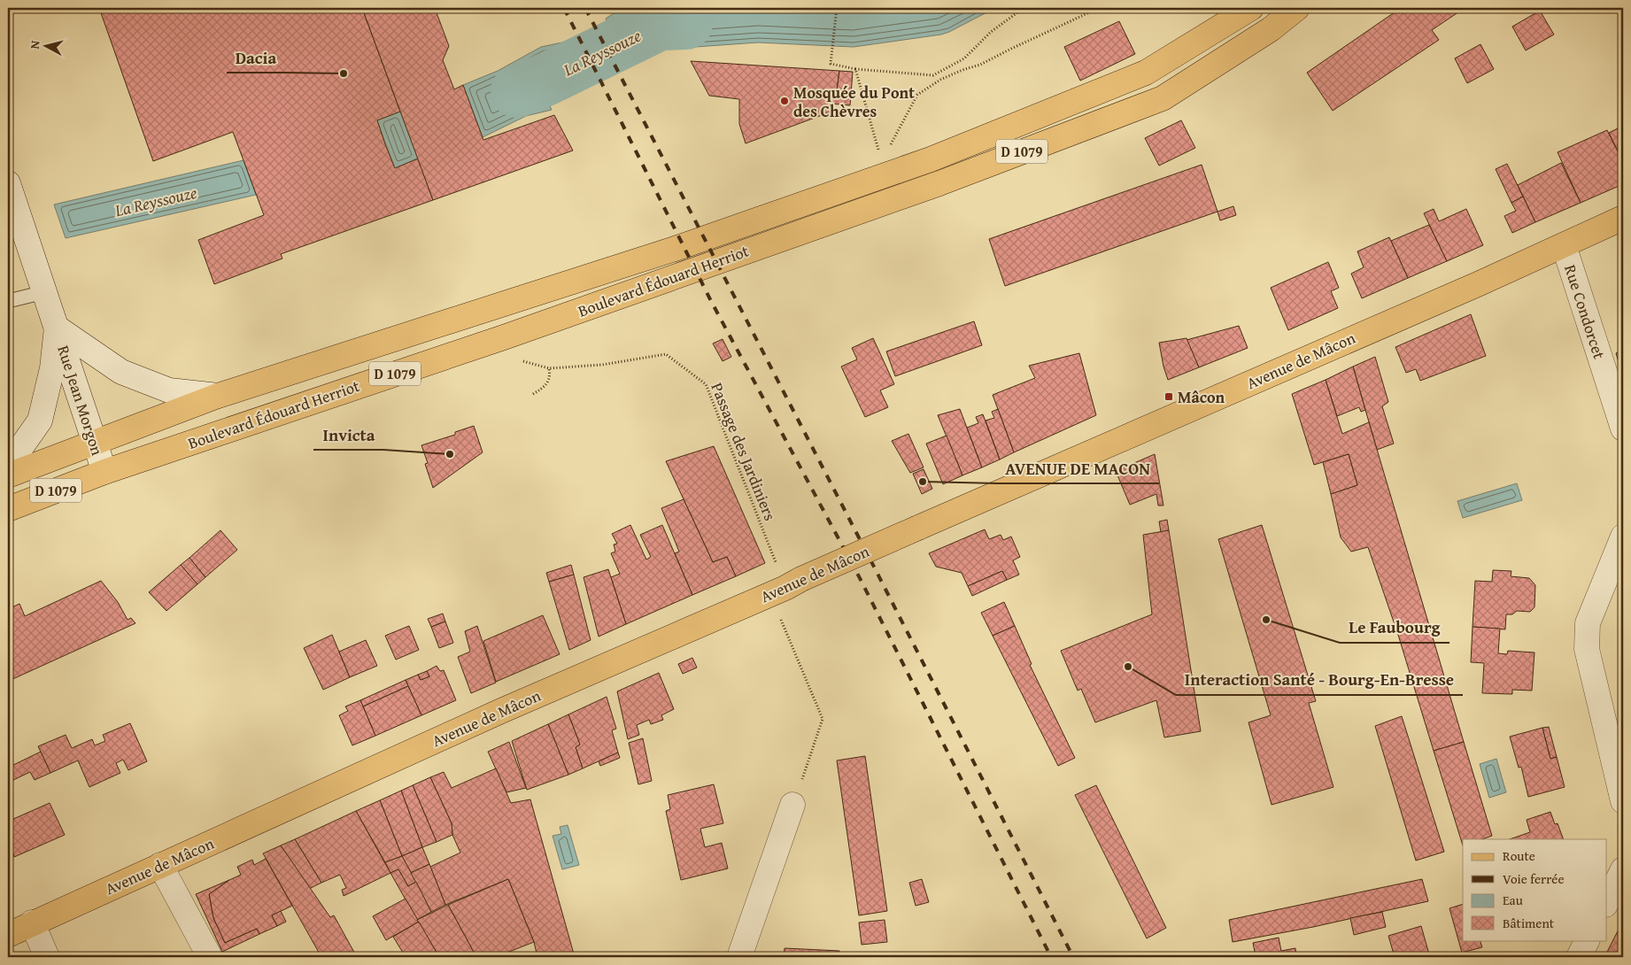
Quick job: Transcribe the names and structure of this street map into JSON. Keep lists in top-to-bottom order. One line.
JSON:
{"streets":{"main road":["D 1079","Boulevard Édouard Herriot","Avenue de Mâcon"],"street":["Rue Condorcet","Rue Jean Morgon"],"path":["Passage des Jardiniers"]},"crossings":[["Boulevard Édouard Herriot","Rue Jean Morgon"],["Rue Condorcet","Avenue de Mâcon"],["Avenue de Mâcon","Passage des Jardiniers"]],"water":["La Reyssouze"],"places":{"other":["Dacia","Mosquée du Pont des Chèvres","Invicta","AVENUE DE MACON","Le Faubourg","Interaction Santé - Bourg-En-Bresse"],"transit":["Mâcon"]},"legend":["Route","Voie ferrée","Eau","Bâtiment"],"north":"left"}
